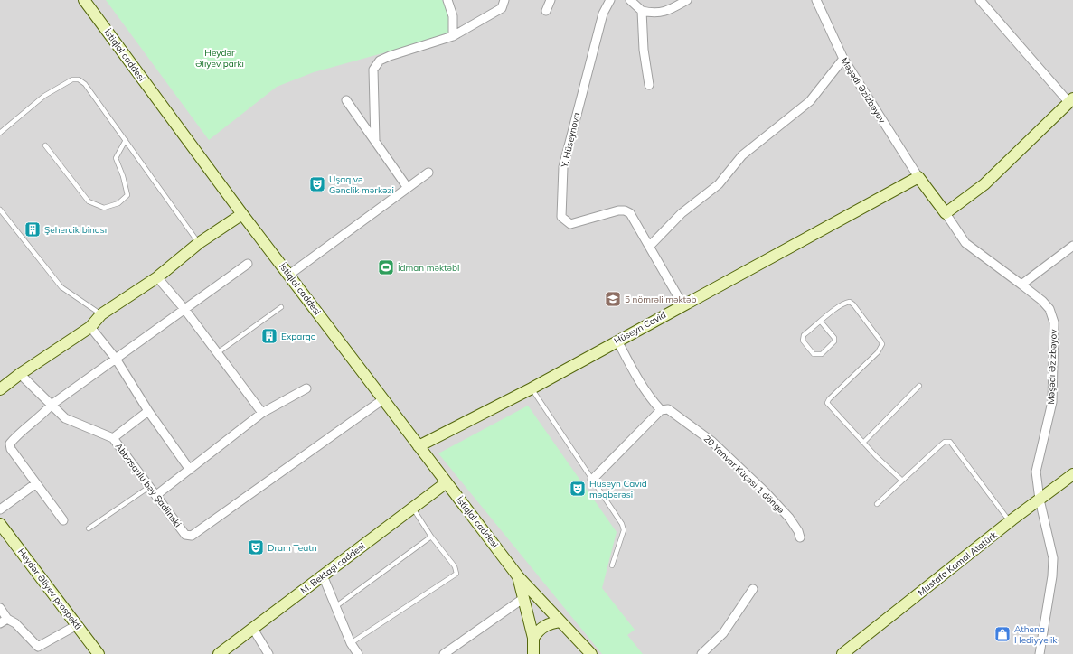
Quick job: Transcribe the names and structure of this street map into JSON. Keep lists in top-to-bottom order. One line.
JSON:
{"streets":{"main road":["İstiqlal caddesi","Hüseyn Cavid","Mustafa Kamal Atatürk","M. Bektaşi caddesi","Heydər Əliyev prospekti"],"street":["Məşədi Əzizbəyov","Y. Hüseynova","20 Yanvar Küçəsi 1 döngə","Abbasqulu bəy Şadlinski"]},"crossings":[["İstiqlal caddesi","Hüseyn Cavid"],["İstiqlal caddesi","Abbasqulu bəy Şadlinski"],["İstiqlal caddesi","M. Bektaşi caddesi"],["Məşədi Əzizbəyov","Hüseyn Cavid"],["Məşədi Əzizbəyov","Mustafa Kamal Atatürk"],["Y. Hüseynova","Hüseyn Cavid"]],"parks":["Heydər Əliyev parkı"],"places":{"theatre":["Uşaq və Gənclik mərkəzi","Hüseyn Cavid məqbərəsi","Dram Teatrı"],"building":["Şehercik binası","Expargo"],"sports":["İdman məktəbi"],"school or university":["5 nömrəli məktəb"],"shop":["Athena Hediyyelik"]}}
